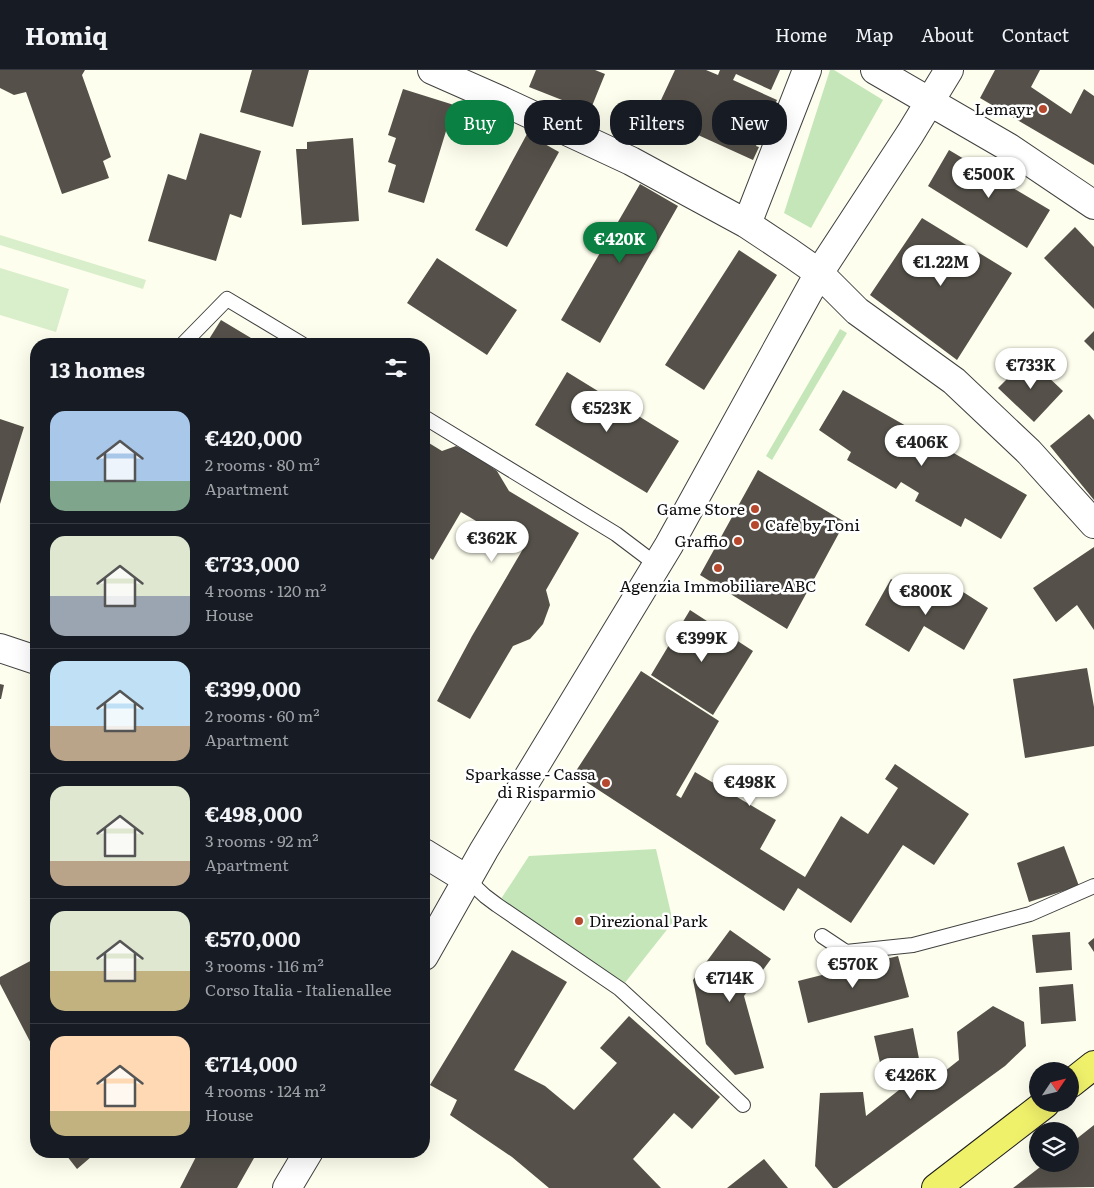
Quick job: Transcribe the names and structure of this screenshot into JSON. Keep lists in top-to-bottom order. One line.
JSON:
{"places":["Lemayr","Game Store","Cafe by Toni","Graffio","Agenzia Immobiliare ABC","Sparkasse - Cassa di Risparmio","Direzional Park"],"north":"top right","page":{"header":"Homiq","nav":["Home","Map","About","Contact"],"chip":["Buy","Rent","Filters","New"],"price":["€500K","€420K","€1.22M","€733K","€523K","€406K","€362K","€800K","€399K","€498K","€570K","€714K","€426K"],"heading":"13 homes","list":[{"name":"€420,000","note":"2 rooms · 80 m² · Apartment"},{"name":"€733,000","note":"4 rooms · 120 m² · House"},{"name":"€399,000","note":"2 rooms · 60 m² · Apartment"},{"name":"€498,000","note":"3 rooms · 92 m² · Apartment"},{"name":"€570,000","note":"3 rooms · 116 m² · Corso Italia - Italienallee"},{"name":"€714,000","note":"4 rooms · 124 m² · House"}]}}
